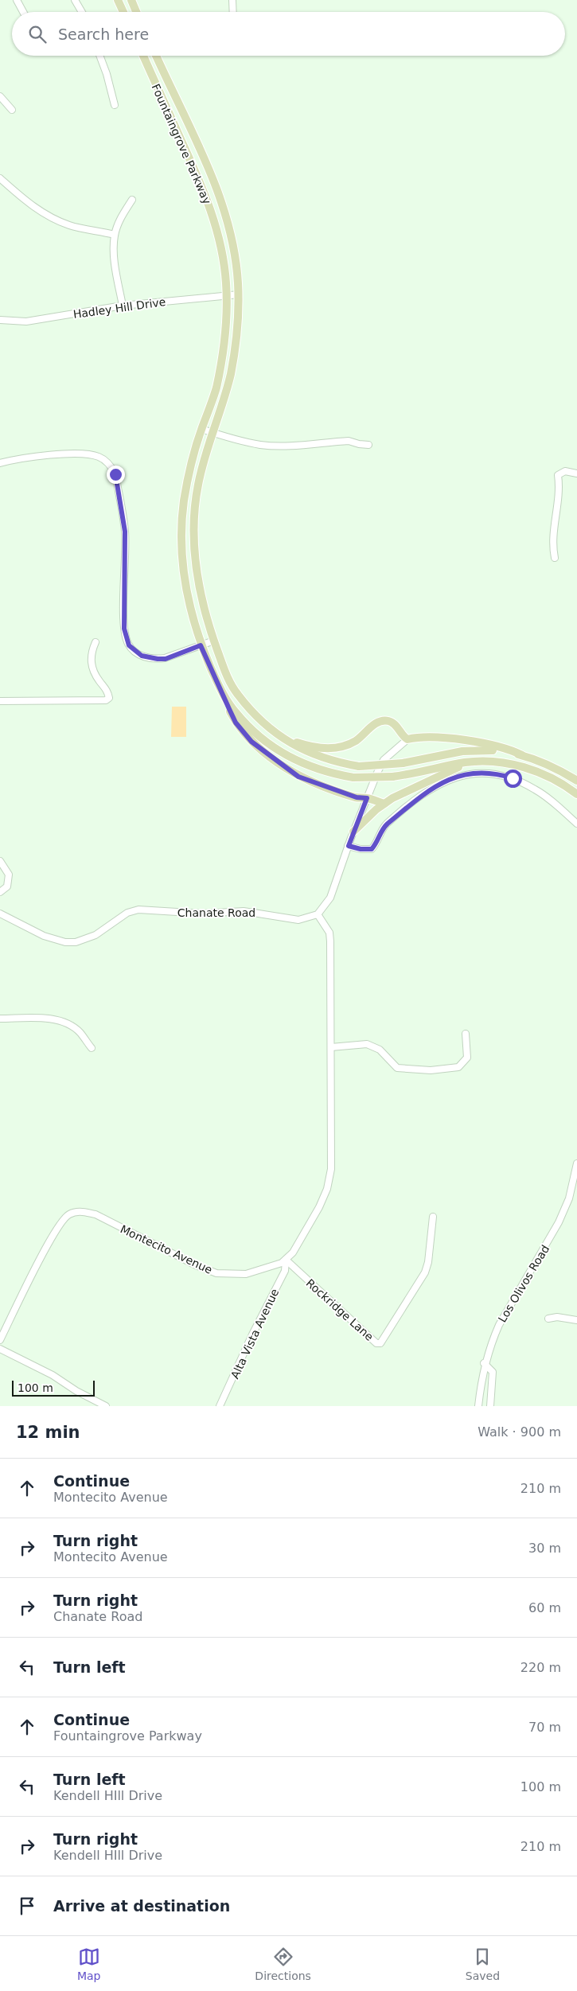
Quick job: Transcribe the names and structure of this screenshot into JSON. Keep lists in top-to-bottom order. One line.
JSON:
{"streets":{"main road":["Fountaingrove Parkway"],"street":["Hadley Hill Drive","Chanate Road","Montecito Avenue","Los Olivos Road","Rockridge Lane","Alta Vista Avenue"]},"crossings":[["Fountaingrove Parkway","Hadley Hill Drive"],["Chanate Road","Montecito Avenue"],["Montecito Avenue","Rockridge Lane"],["Montecito Avenue","Alta Vista Avenue"],["Rockridge Lane","Alta Vista Avenue"]],"scale_bar":"100 m","page":{"search":"Search here","scale":"100 m","heading":["12 min","Walk · 900 m"],"list":[["Continue","Montecito Avenue","210 m"],["Turn right","Montecito Avenue","30 m"],["Turn right","Chanate Road","60 m"],["Turn left","220 m"],["Continue","Fountaingrove Parkway","70 m"],["Turn left","Kendell HIll Drive","100 m"],["Turn right","Kendell HIll Drive","210 m"],"Arrive at destination"],"nav":["Map","Directions","Saved"]}}
